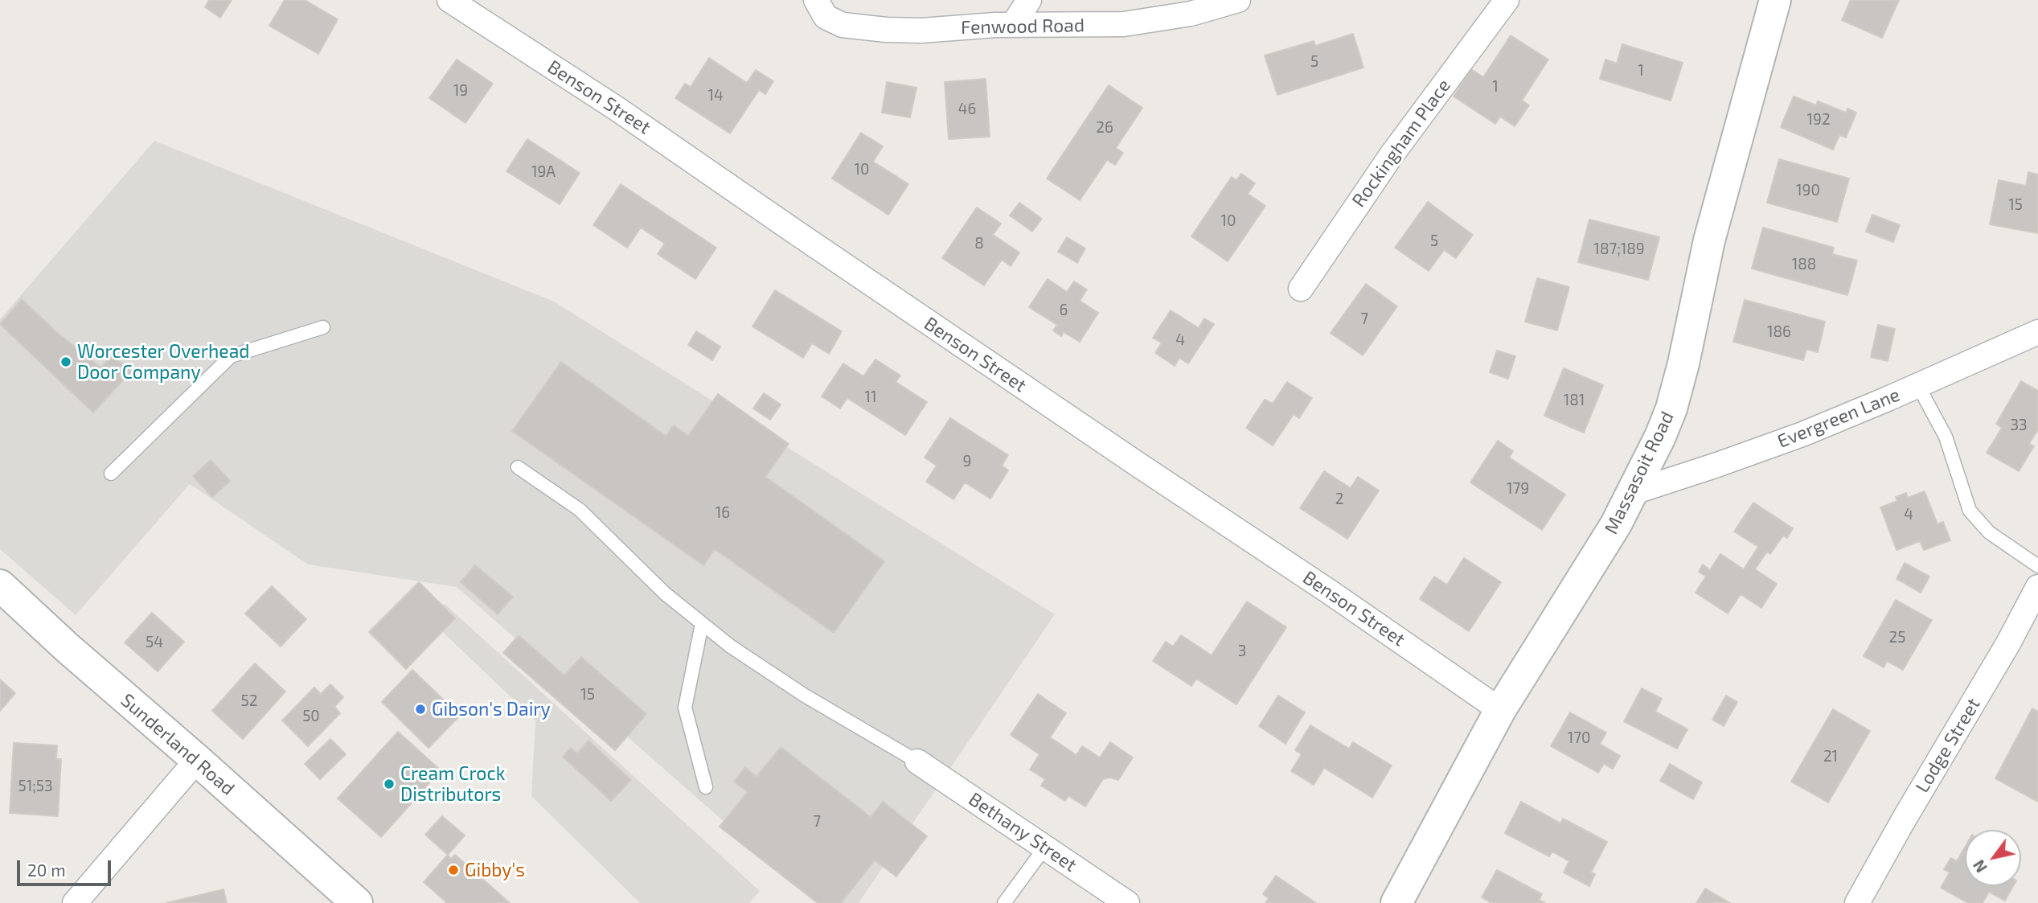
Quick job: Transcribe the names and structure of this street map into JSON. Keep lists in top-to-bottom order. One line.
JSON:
{"streets":{"main road":["Massasoit Road","Sunderland Road"],"street":["Fenwood Road","Benson Street","Rockingham Place","Evergreen Lane","Lodge Street","Bethany Street"]},"crossings":[["Benson Street","Massasoit Road"],["Evergreen Lane","Massasoit Road"]],"places":["Worcester Overhead Door Company","Gibson's Dairy","Cream Crock Distributors","Gibby's"],"house_numbers":["5","1","1","19","14","46","192","26","10","19A","190","15","10","5","8","187;189","188","6","7","186","4","11","181","33","9","179","2","16","4","25","54","3","15","52","50","170","21","51;53","7"],"scale_bar":"20 m","north":"bottom left"}
